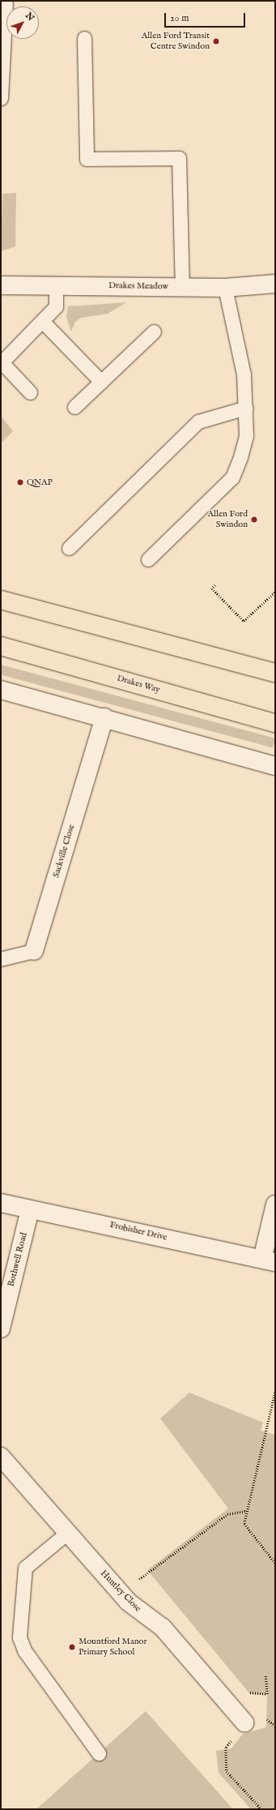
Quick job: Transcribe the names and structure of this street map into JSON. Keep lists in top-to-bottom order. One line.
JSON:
{"streets":{"main road":["Drakes Way"],"street":["Drakes Meadow","Sackville Close","Frobisher Drive","Bothwell Road","Huntley Close"]},"crossings":[["Frobisher Drive","Bothwell Road"]],"places":["Allen Ford Transit Centre Swindon","QNAP","Allen Ford Swindon","Mountford Manor Primary School"],"scale_bar":"20 m","north":"top right"}
